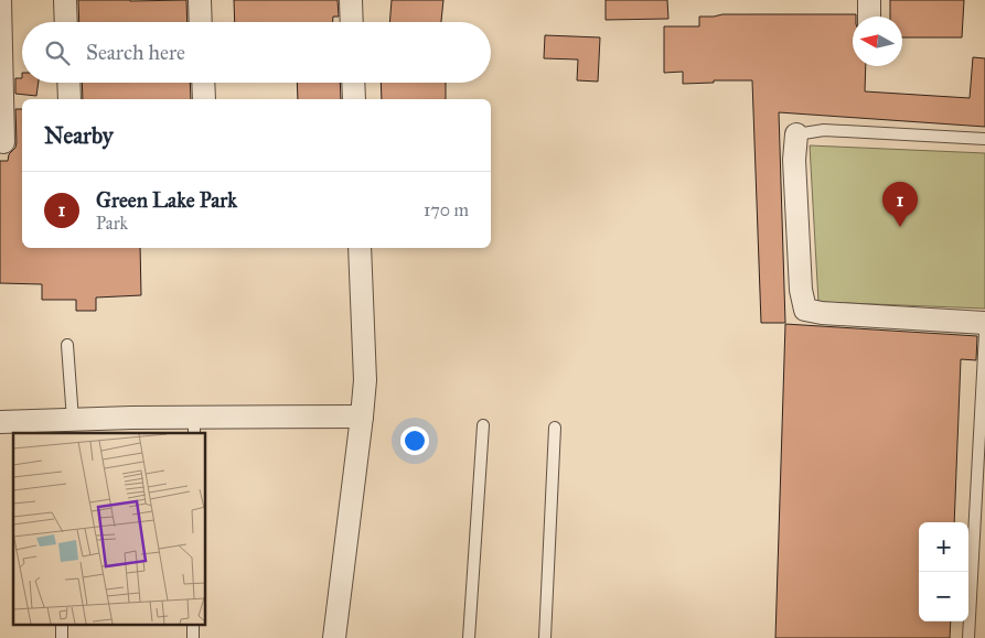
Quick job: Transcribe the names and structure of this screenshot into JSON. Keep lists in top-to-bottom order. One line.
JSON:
{"north":"left","page":{"search":"Search here","heading":"Nearby","list":[{"mark":"1","name":"Green Lake Park","note":"Park","value":"170 m"}],"pins":"1","map_buttons":["+","−"]}}
